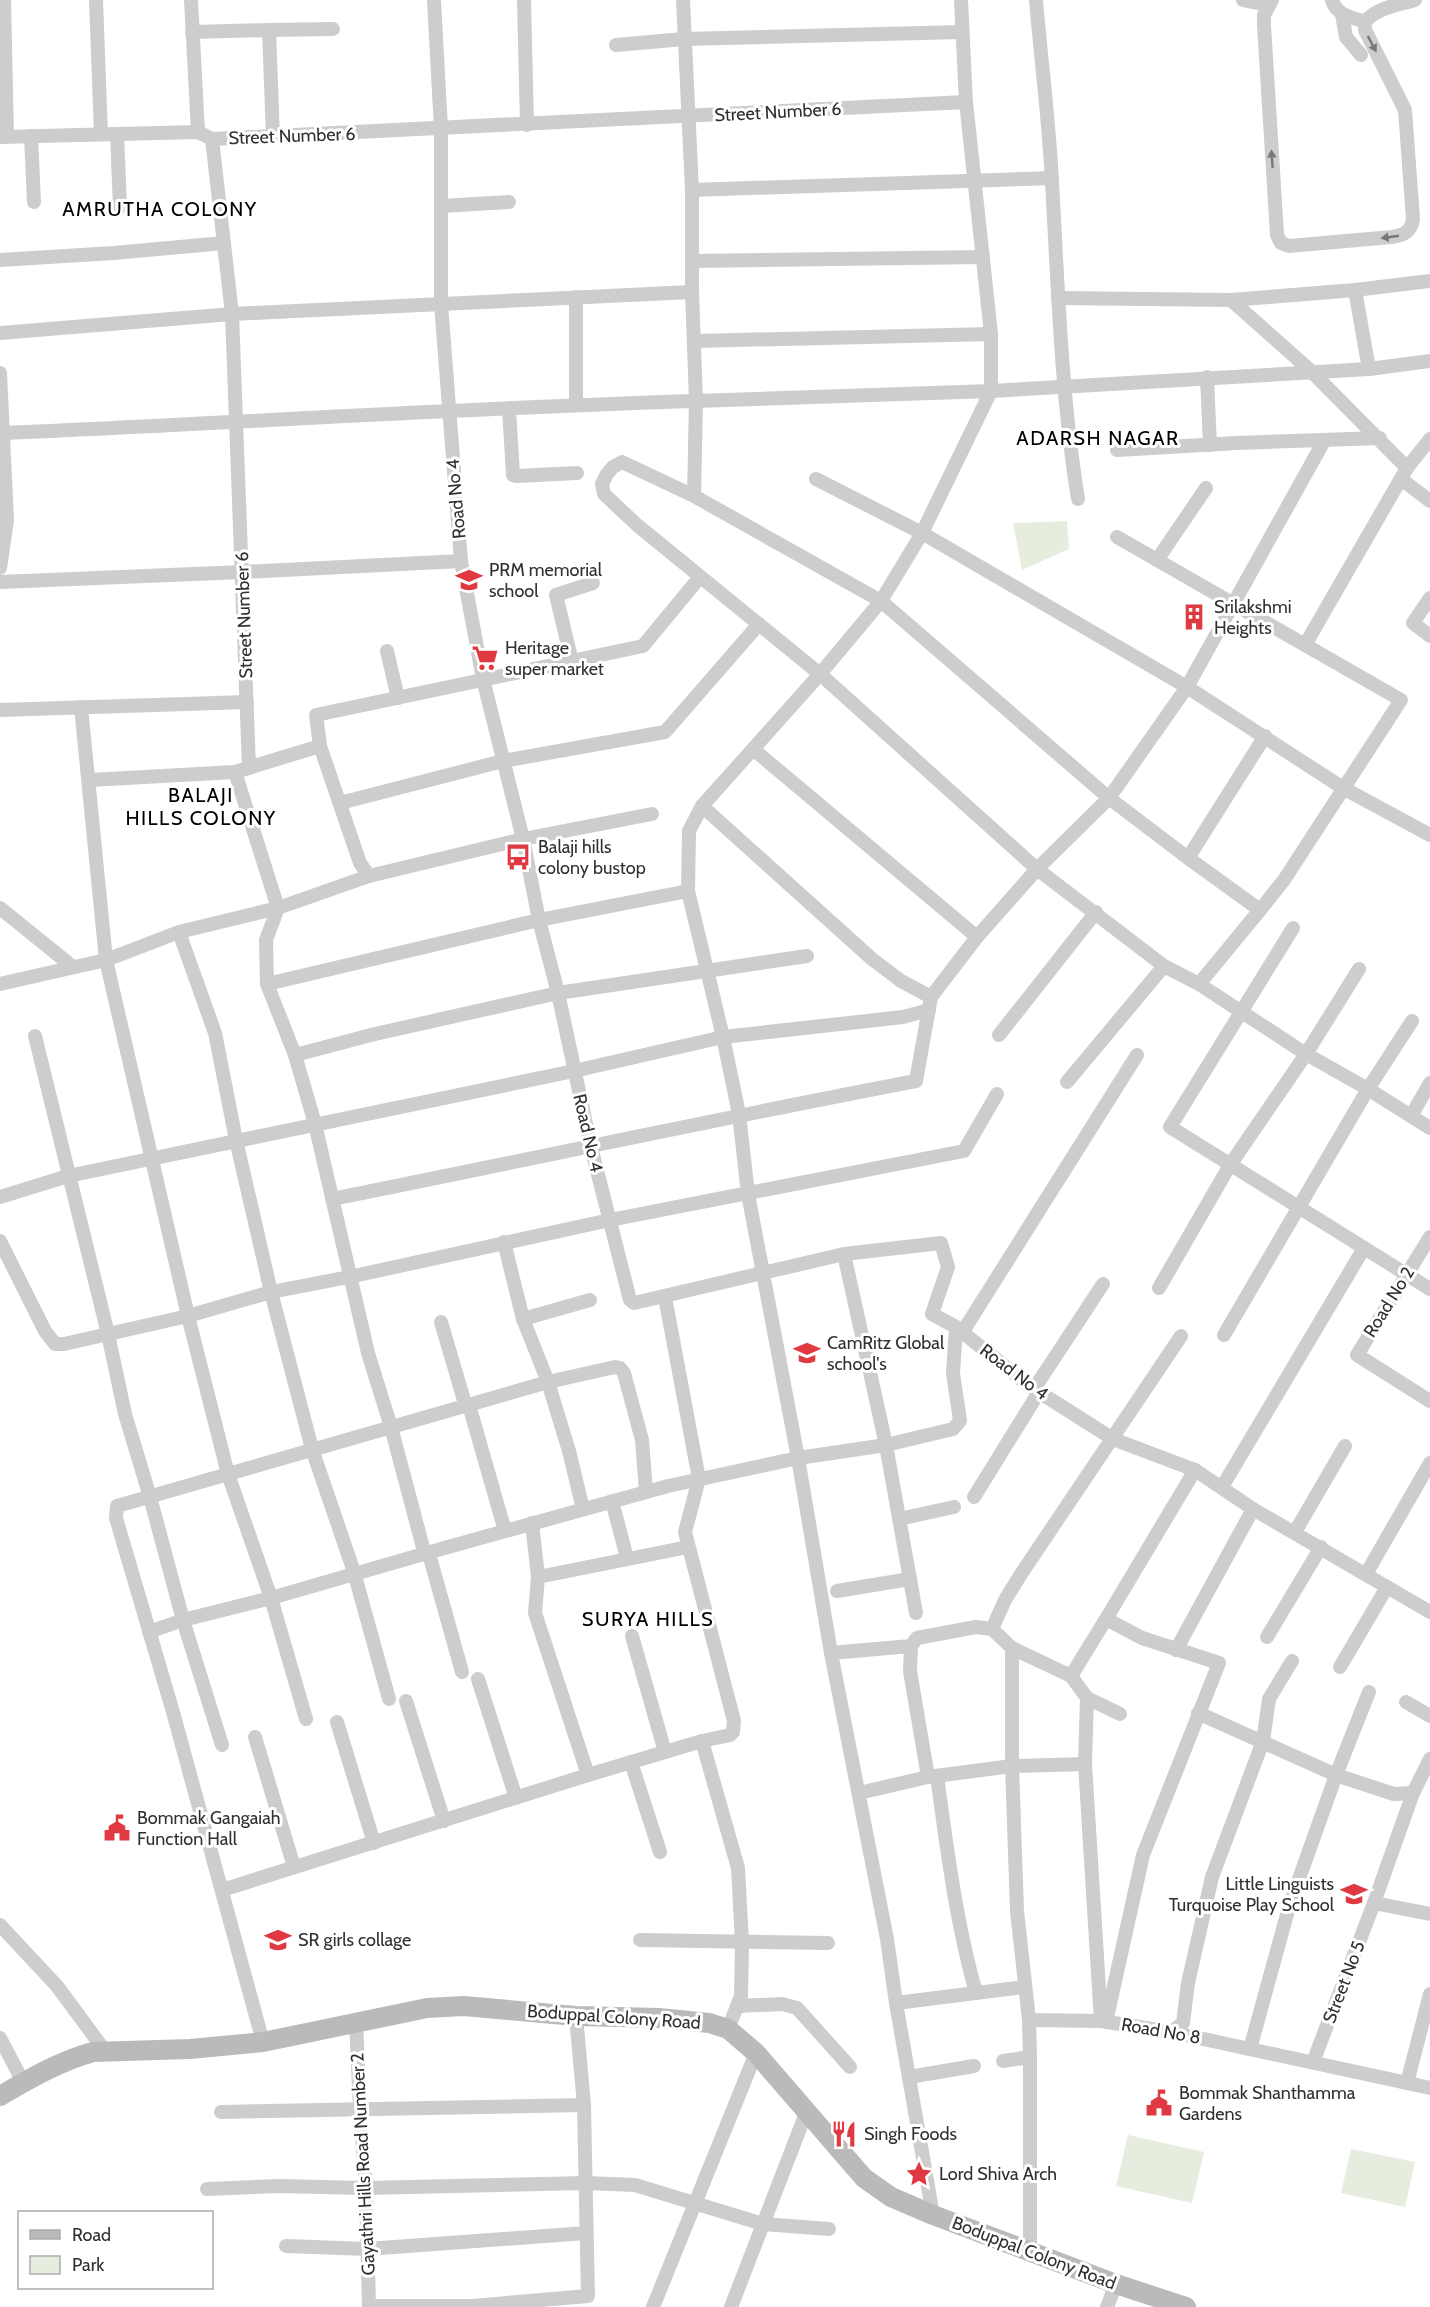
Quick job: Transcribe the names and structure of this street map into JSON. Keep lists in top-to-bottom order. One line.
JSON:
{"streets":{"street":["Street Number 6","Road No 4","Road No 2","Street No 5","Boduppal Colony Road","Road No 8","Gayathri Hills Road Number 2"]},"crossings":[["Street Number 6","Road No 4"],["Street No 5","Road No 8"],["Boduppal Colony Road","Gayathri Hills Road Number 2"]],"districts":["AMRUTHA COLONY","ADARSH NAGAR","BALAJI HILLS COLONY","SURYA HILLS"],"places":{"school or university":["PRM memorial school","CamRitz Global school's","Little Linguists Turquoise Play School","SR girls collage"],"building":["Srilakshmi Heights"],"supermarket":["Heritage super market"],"bus stop":["Balaji hills colony bustop"],"public building":["Bommak Gangaiah Function Hall","Bommak Shanthamma Gardens"],"restaurant":["Singh Foods"],"place":["Lord Shiva Arch"]},"legend":["Road","Park"]}
